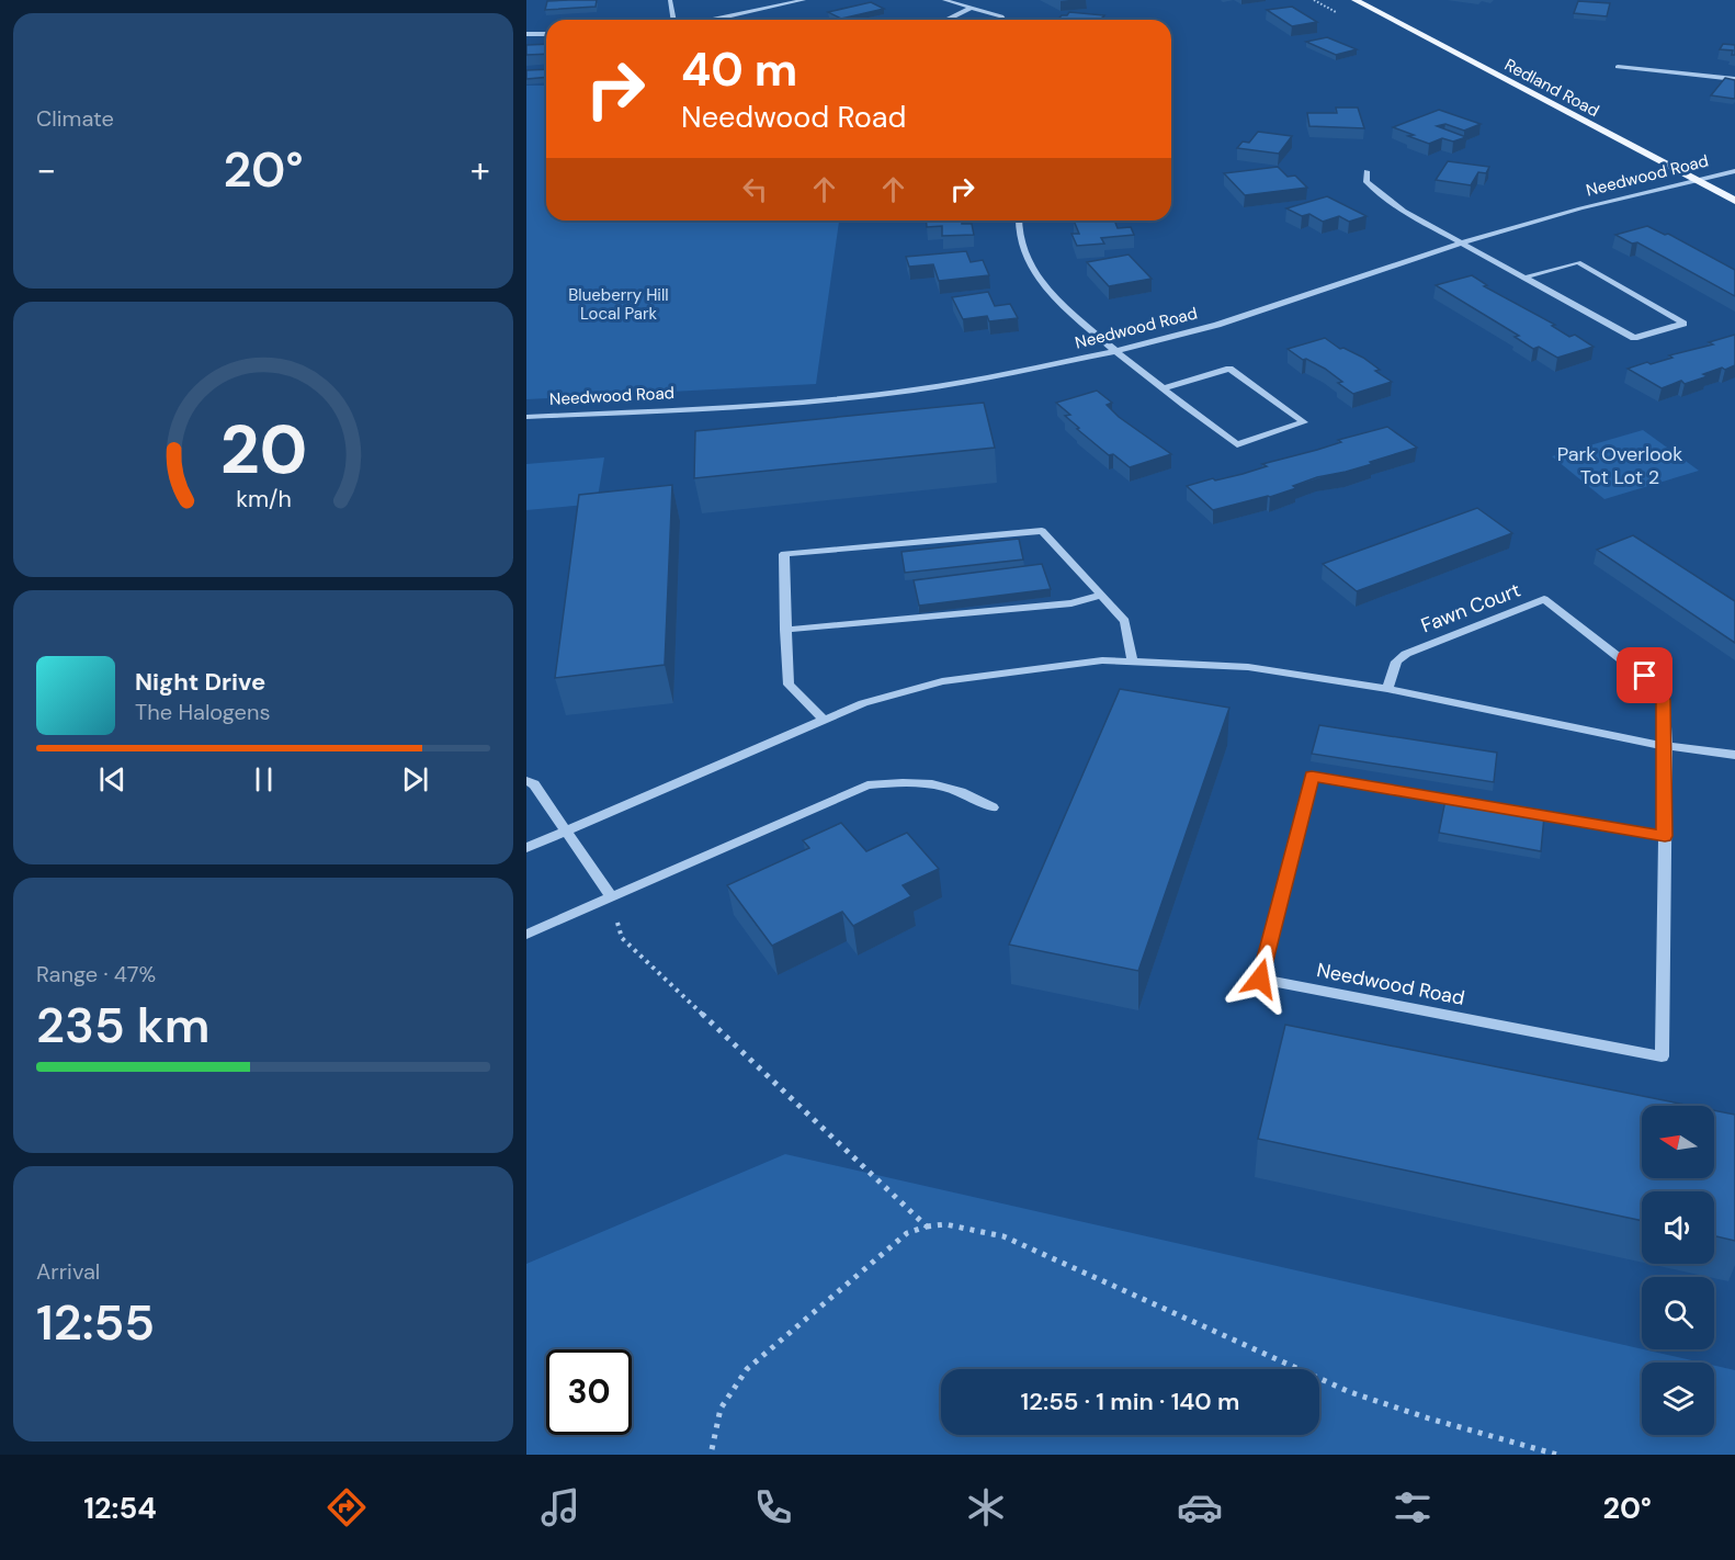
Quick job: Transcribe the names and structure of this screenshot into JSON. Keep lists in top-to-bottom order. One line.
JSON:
{"streets":{"main road":["Redland Road"],"street":["Needwood Road","Fawn Court"]},"crossings":[["Redland Road","Needwood Road"],["Needwood Road","Fawn Court"]],"parks":["Blueberry Hill Local Park","Park Overlook Tot Lot 2"],"north":"left","page":{"tile":["Climate",["Range · 47%","235 km"],["Arrival","12:55"]],"turn":["40 m","Needwood Road"],"heat":["−","20°","+"],"song":["Night Drive","The Halogens"],"limit":"30","trip":"12:55 · 1 min · 140 m","tabs":["12:54","20°"],"gauge":["20","km/h"]}}
